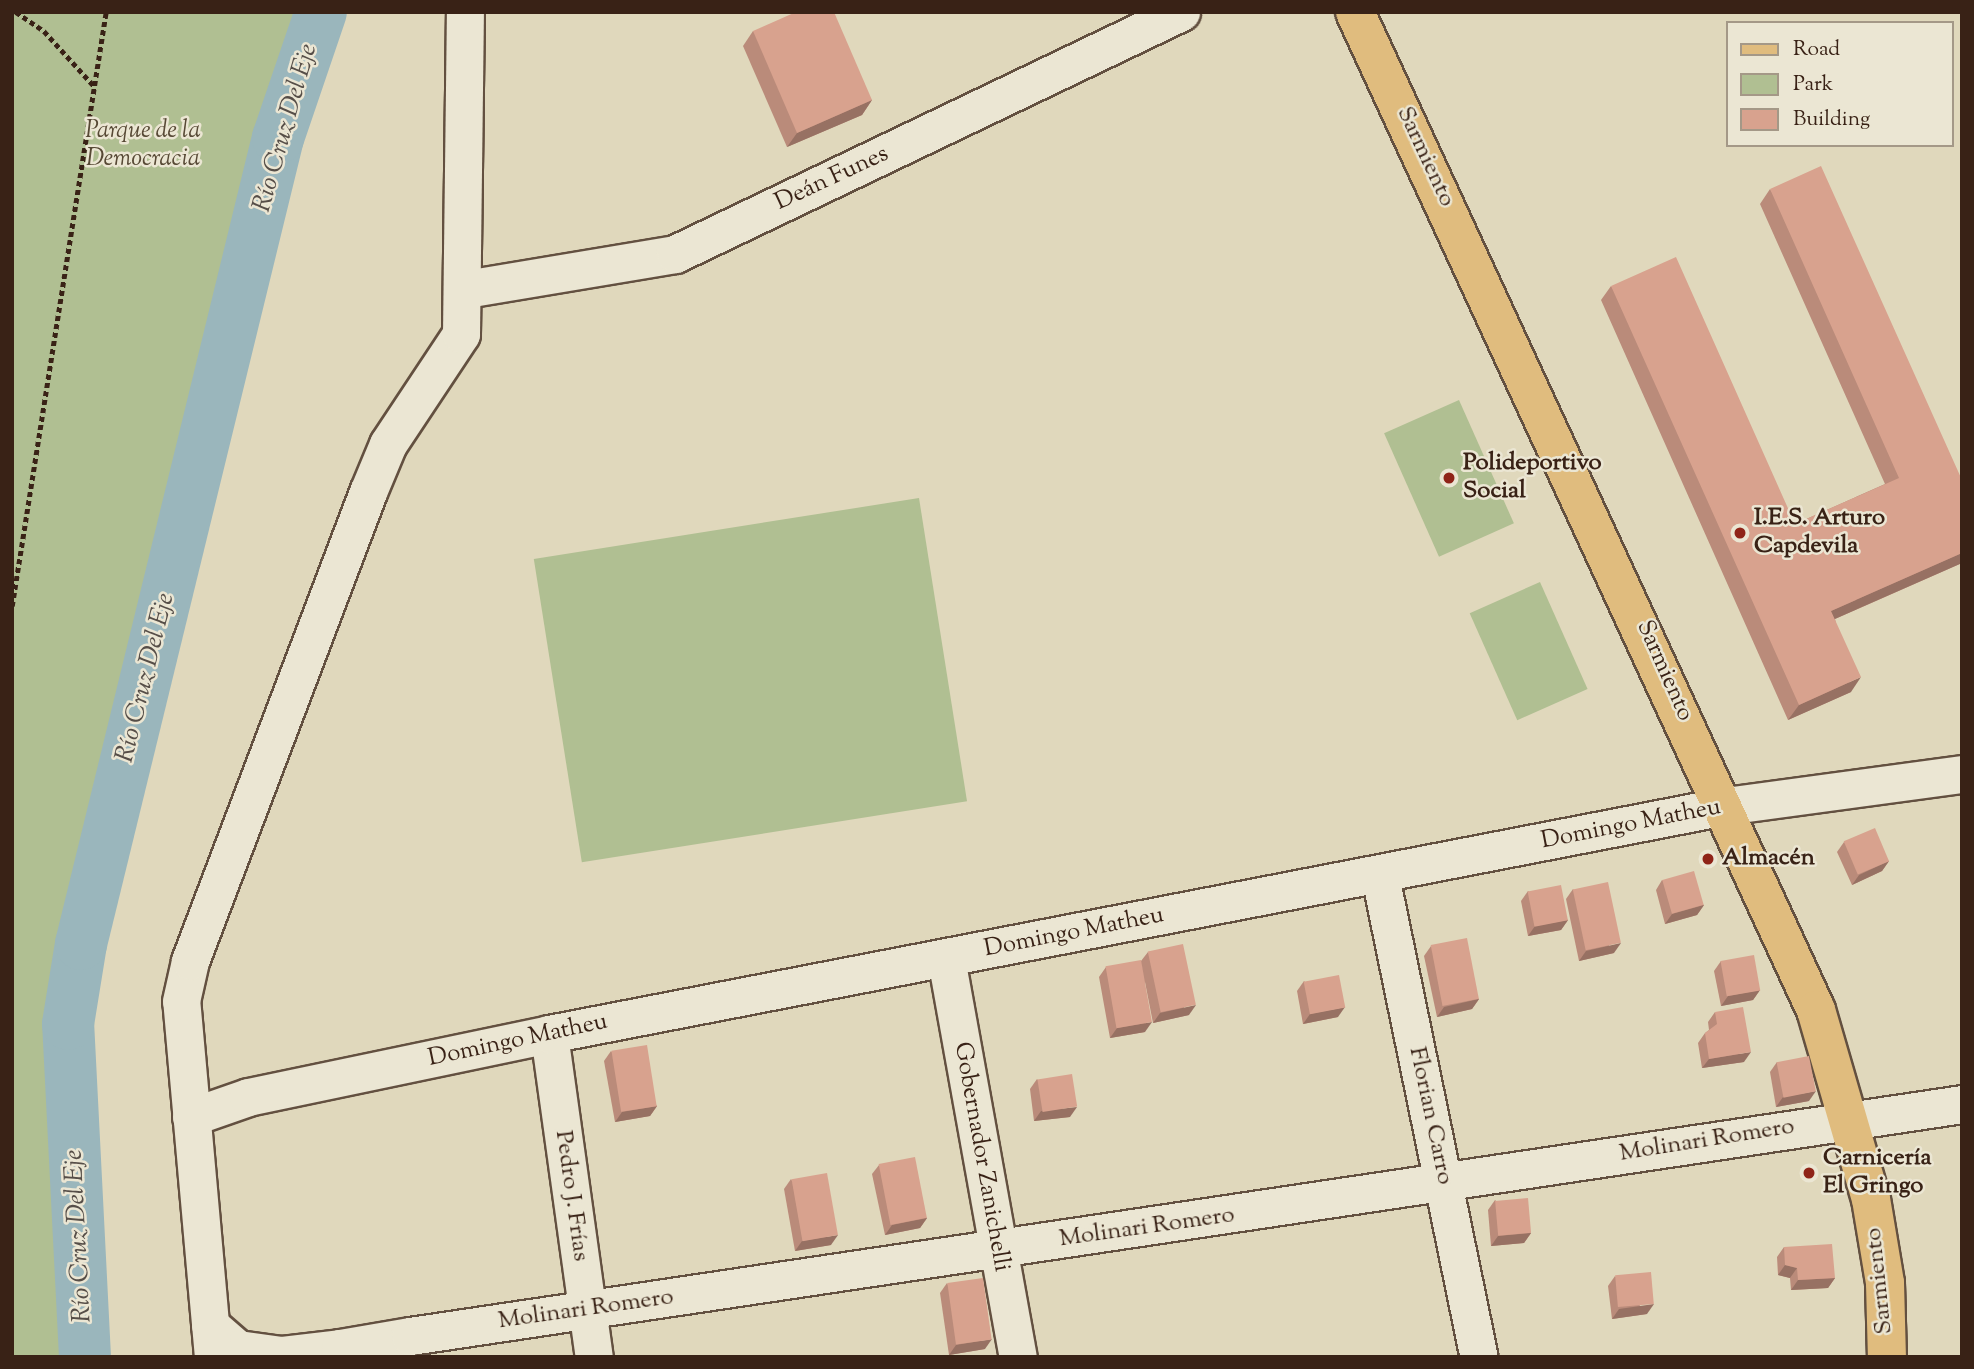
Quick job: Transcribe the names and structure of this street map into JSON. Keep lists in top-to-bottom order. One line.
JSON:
{"streets":{"main road":["Sarmiento"],"street":["Deán Funes","Domingo Matheu","Florian Carro","Molinari Romero","Gobernador Zanichelli","Pedro J. Frías"]},"crossings":[["Sarmiento","Domingo Matheu"],["Sarmiento","Molinari Romero"],["Domingo Matheu","Florian Carro"],["Domingo Matheu","Gobernador Zanichelli"],["Domingo Matheu","Pedro J. Frías"],["Florian Carro","Molinari Romero"],["Molinari Romero","Gobernador Zanichelli"],["Molinari Romero","Pedro J. Frías"]],"water":["Río Cruz Del Eje"],"parks":["Parque de la Democracia"],"places":["Polideportivo Social","I.E.S. Arturo Capdevila","Almacén","Carnicería El Gringo"],"legend":["Road","Park","Building"]}
